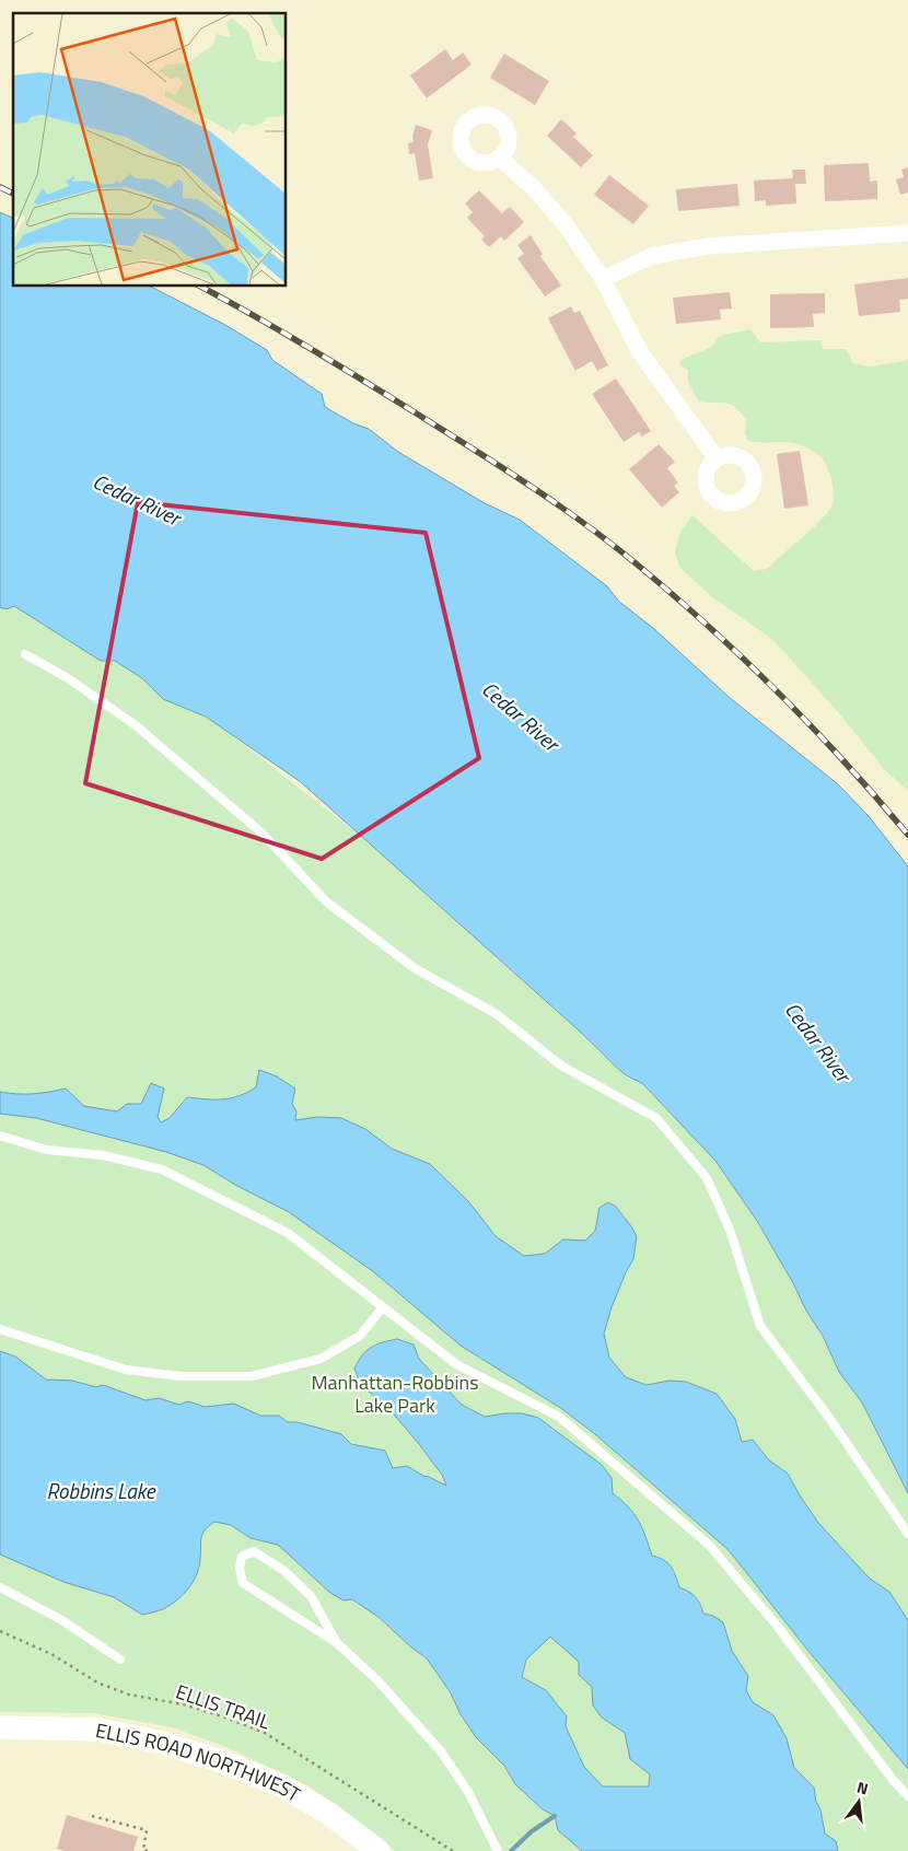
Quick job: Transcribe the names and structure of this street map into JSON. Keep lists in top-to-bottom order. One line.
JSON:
{"streets":{"street":["ELLIS ROAD NORTHWEST"],"path":["ELLIS TRAIL"]},"water":["Cedar River","Robbins Lake"],"parks":["Manhattan-Robbins Lake Park"],"north":"top"}
